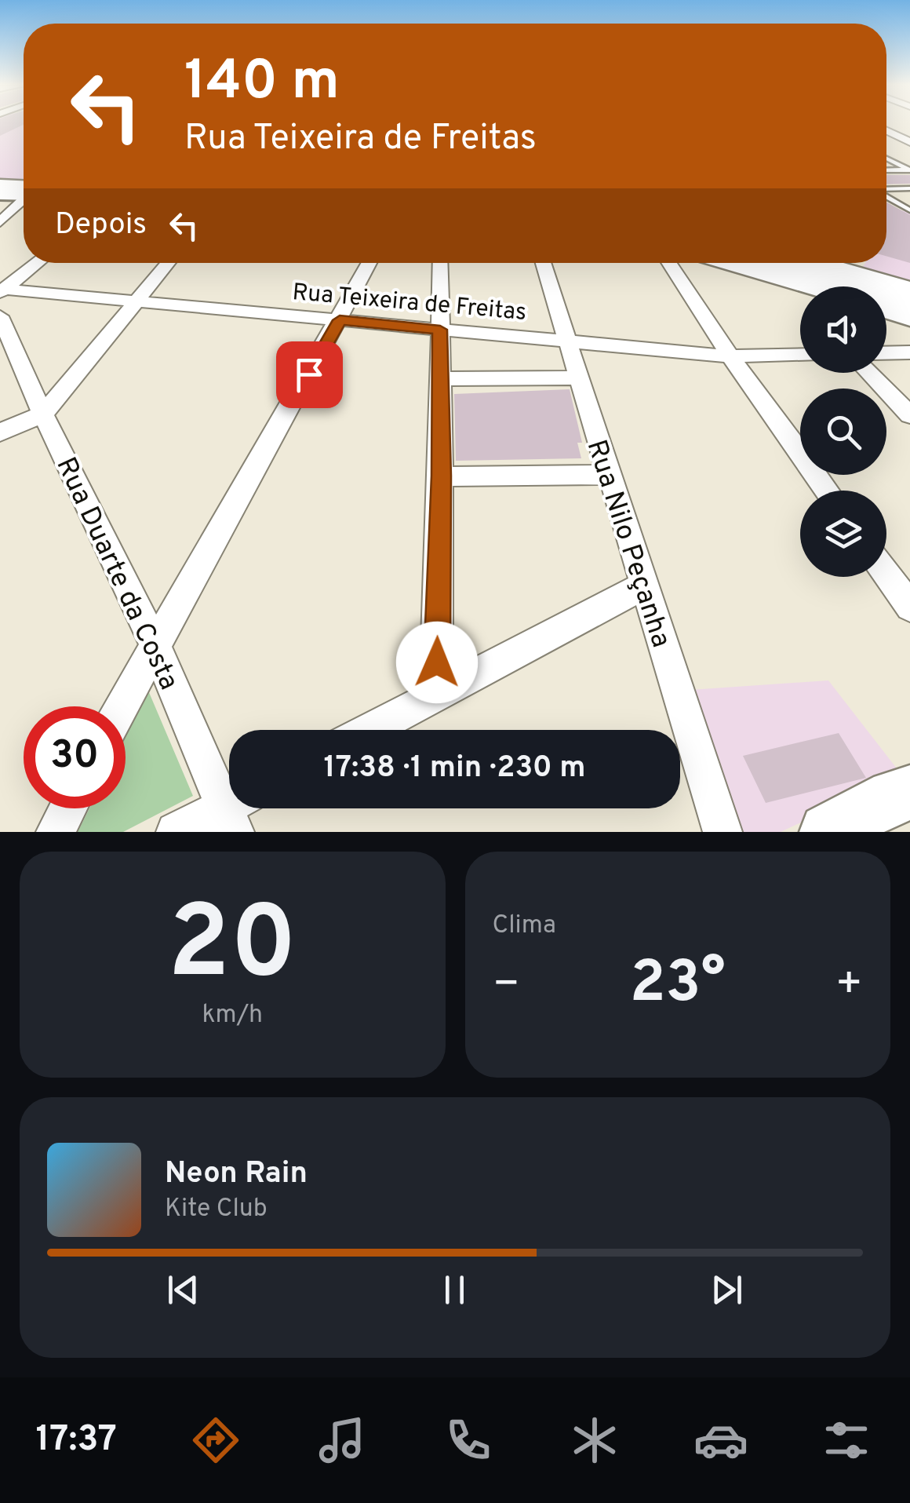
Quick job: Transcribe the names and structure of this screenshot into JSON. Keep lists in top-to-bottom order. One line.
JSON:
{"streets":{"street":["Rua Teixeira de Freitas","Rua Nilo Peçanha","Rua Duarte da Costa"]},"crossings":[["Rua Teixeira de Freitas","Rua Nilo Peçanha"],["Rua Teixeira de Freitas","Rua Duarte da Costa"]],"page":{"turn":["140 m","Rua Teixeira de Freitas"],"then":"Depois","limit":"30","trip":"17:38 · 1 min · 230 m","tile":[["20","km/h"],"Clima"],"heat":["−","23°","+"],"song":["Neon Rain","Kite Club"],"tabs":"17:37"}}
